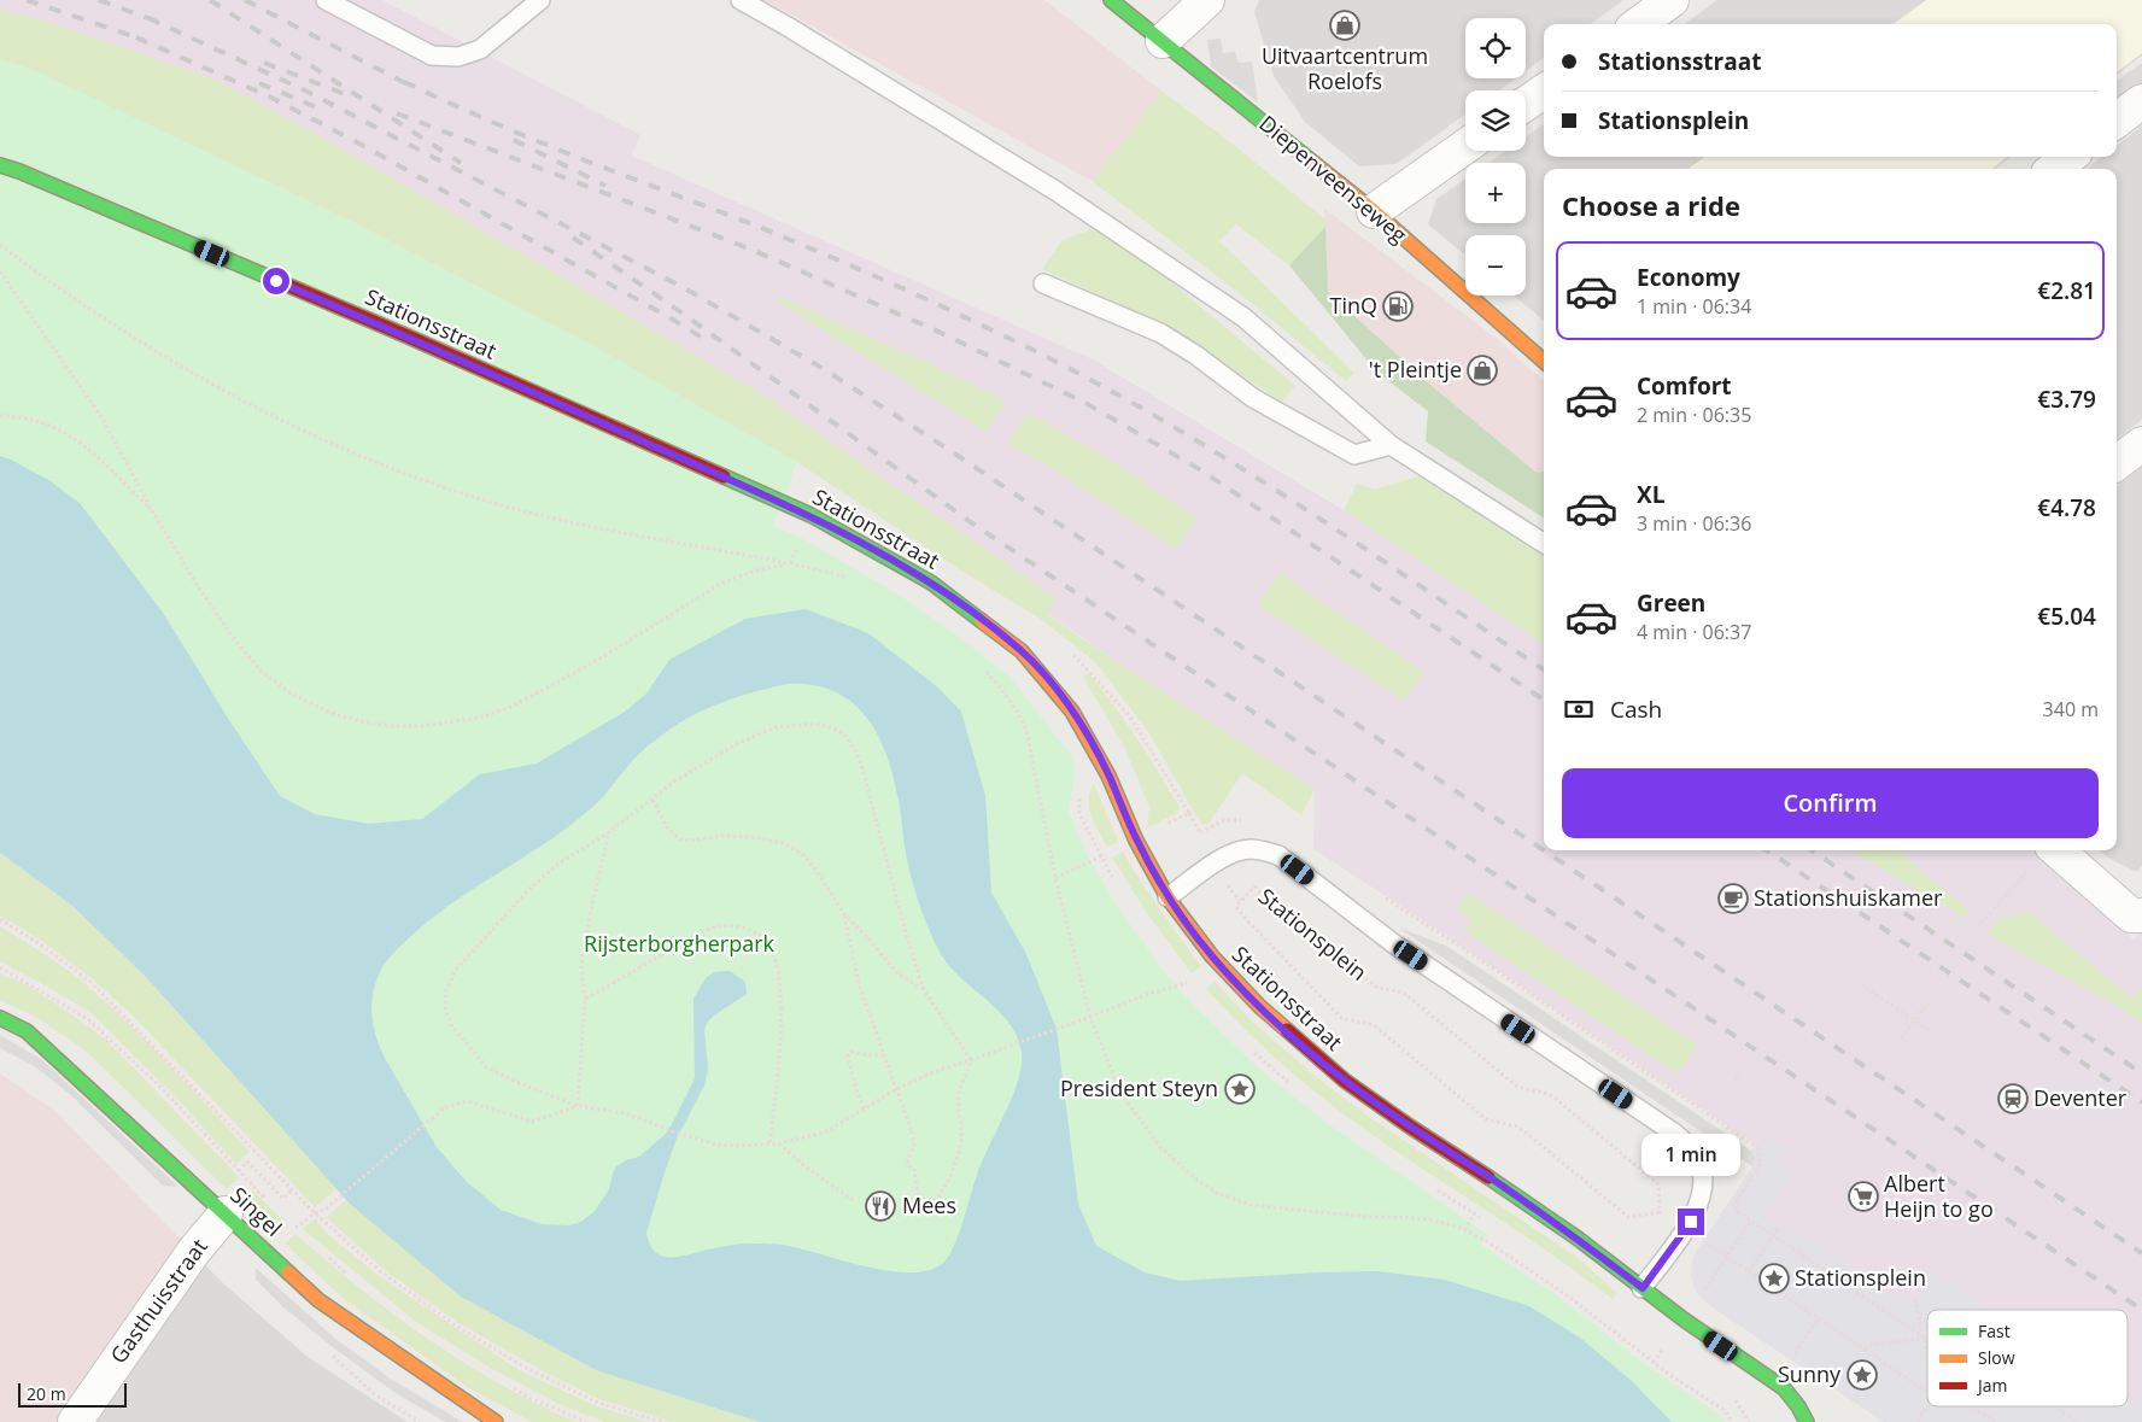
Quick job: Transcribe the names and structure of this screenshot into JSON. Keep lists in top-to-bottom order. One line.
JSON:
{"streets":{"street":["Diepenveenseweg","Stationsstraat","Singel","Gasthuisstraat"],"lane":["Stationsplein"]},"crossings":[["Stationsstraat","Stationsplein"],["Singel","Gasthuisstraat"]],"parks":["Rijsterborgherpark"],"places":{"shop":["Uitvaartcentrum Roelofs","'t Pleintje"],"fuel station":["TinQ"],"cafe":["Stationshuiskamer"],"place":["President Steyn","Stationsplein","Sunny"],"station":["Deventer"],"supermarket":["Albert Heijn to go"],"restaurant":["Mees"]},"legend":["Fast","Slow","Jam"],"scale_bar":"20 m","page":{"map_buttons":["+","−"],"banner":["Stationsstraat","Stationsplein"],"heading":"Choose a ride","list":[{"name":"Economy","note":"1 min · 06:34","value":"€2.81"},{"name":"Comfort","note":"2 min · 06:35","value":"€3.79"},{"name":"XL","note":"3 min · 06:36","value":"€4.78"},{"name":"Green","note":"4 min · 06:37","value":"€5.04"}],"pay":["Cash","340 m"],"buttons":"Confirm","bubble":"1 min","scale":"20 m"}}
